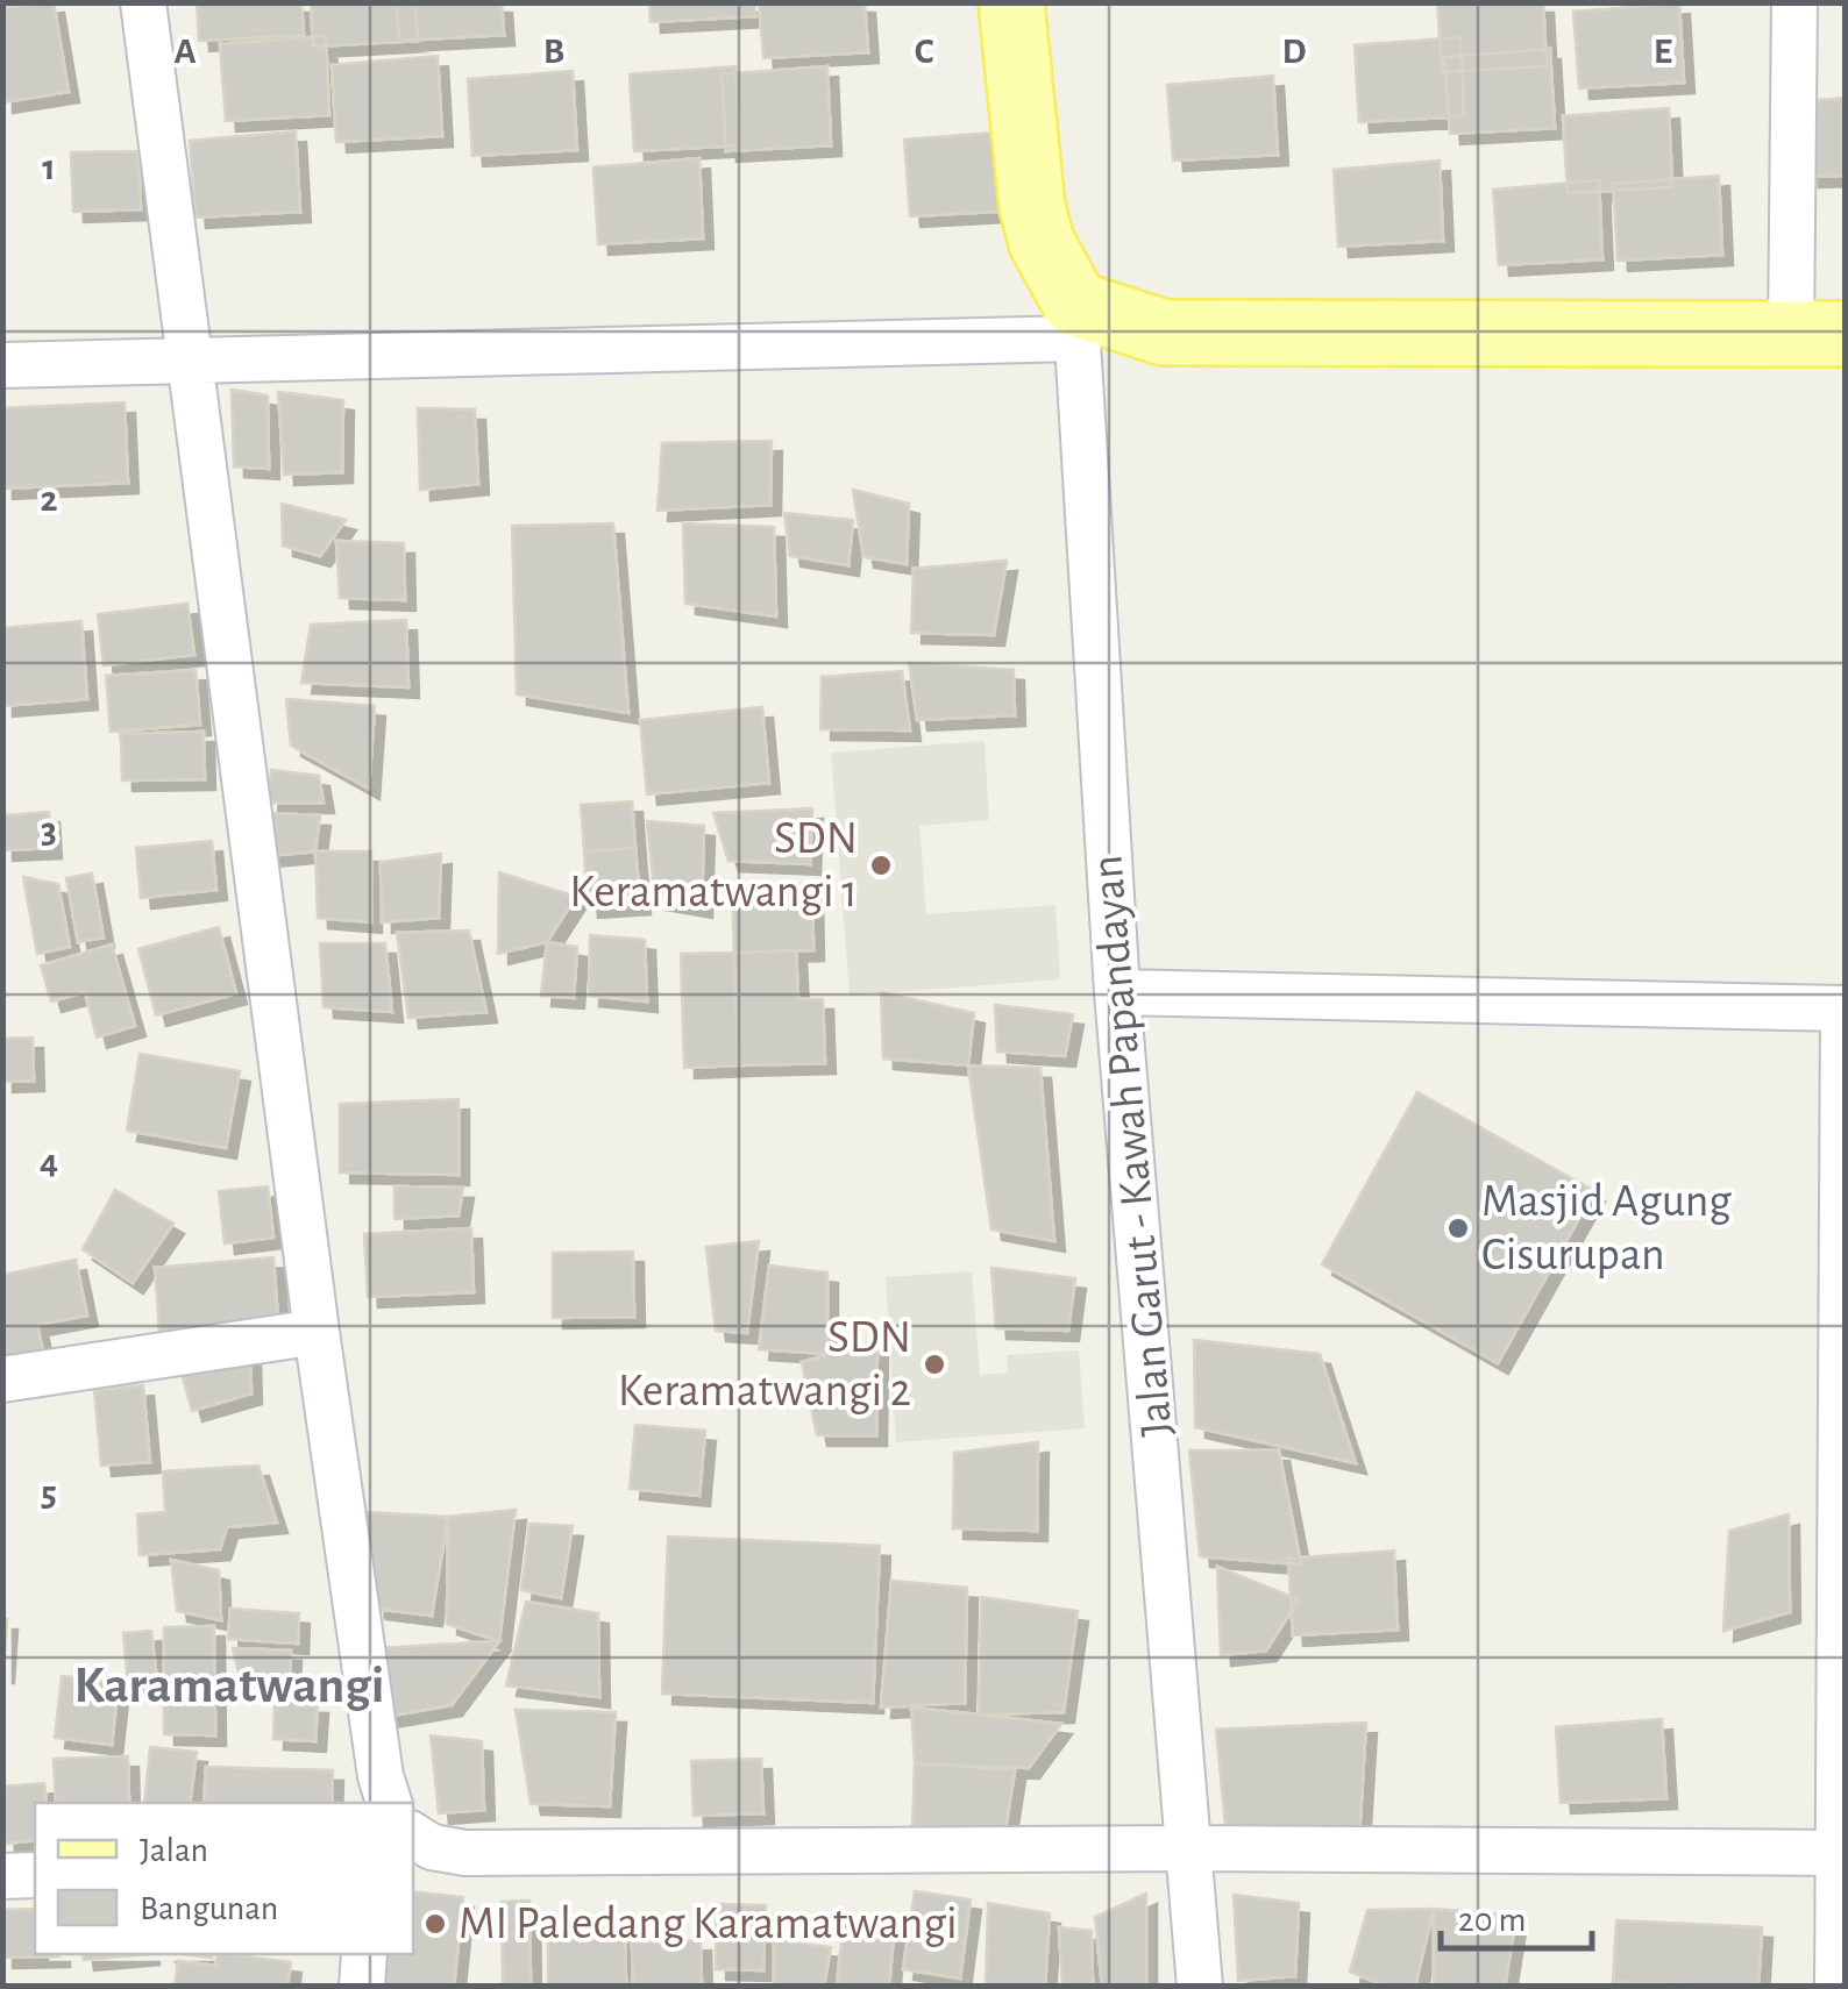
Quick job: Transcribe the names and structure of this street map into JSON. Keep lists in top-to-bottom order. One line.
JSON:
{"streets":{"street":["Jalan Garut - Kawah Papandayan"]},"districts":["Karamatwangi"],"places":["SDN Keramatwangi 1","Masjid Agung Cisurupan","SDN Keramatwangi 2","MI Paledang Karamatwangi"],"legend":["Jalan","Bangunan"],"scale_bar":"20 m","grid":{"columns":["A","B","C","D","E"],"rows":["1","2","3","4","5"]}}
